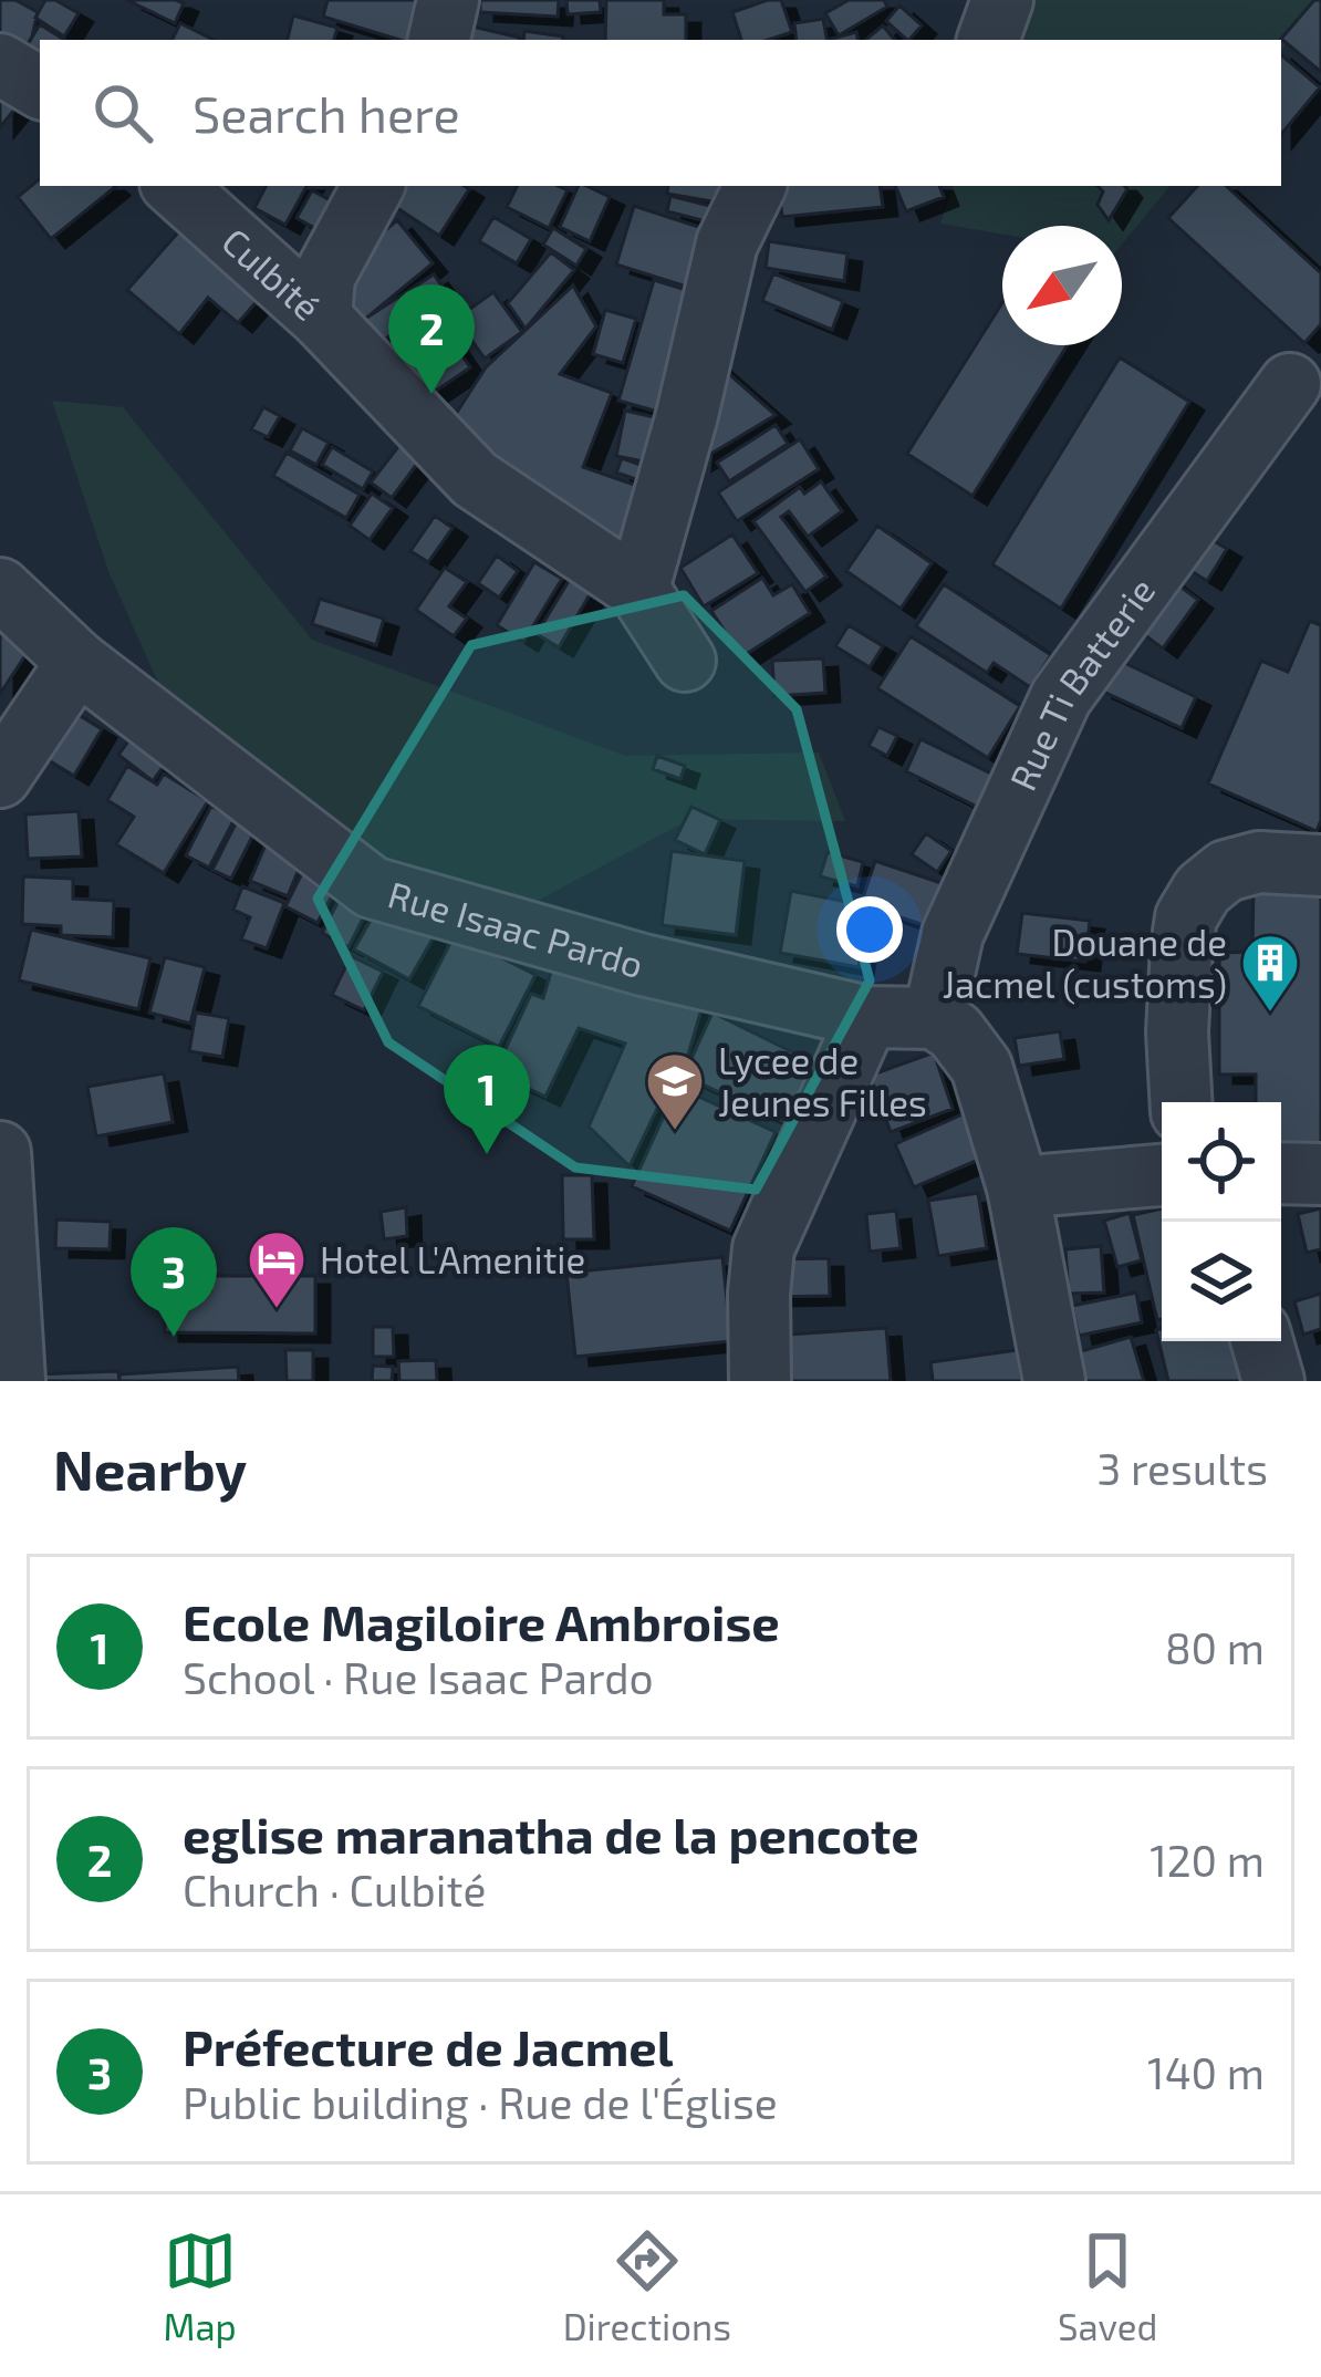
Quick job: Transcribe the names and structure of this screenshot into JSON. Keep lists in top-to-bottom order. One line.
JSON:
{"streets":{"street":["Culbité","Rue Ti Batterie","Rue Isaac Pardo"]},"crossings":[["Rue Ti Batterie","Rue Isaac Pardo"]],"places":{"building":["Douane de Jacmel (customs)"],"school or university":["Lycee de Jeunes Filles"],"hotel":["Hotel L'Amenitie"]},"north":"bottom left","page":{"search":"Search here","pins":["2","1","3"],"heading":["Nearby","3 results"],"list":[{"mark":"1","name":"Ecole Magiloire Ambroise","note":"School · Rue Isaac Pardo","value":"80 m"},{"mark":"2","name":"eglise maranatha de la pencote","note":"Church · Culbité","value":"120 m"},{"mark":"3","name":"Préfecture de Jacmel","note":"Public building · Rue de l'Église","value":"140 m"}],"nav":["Map","Directions","Saved"]}}
